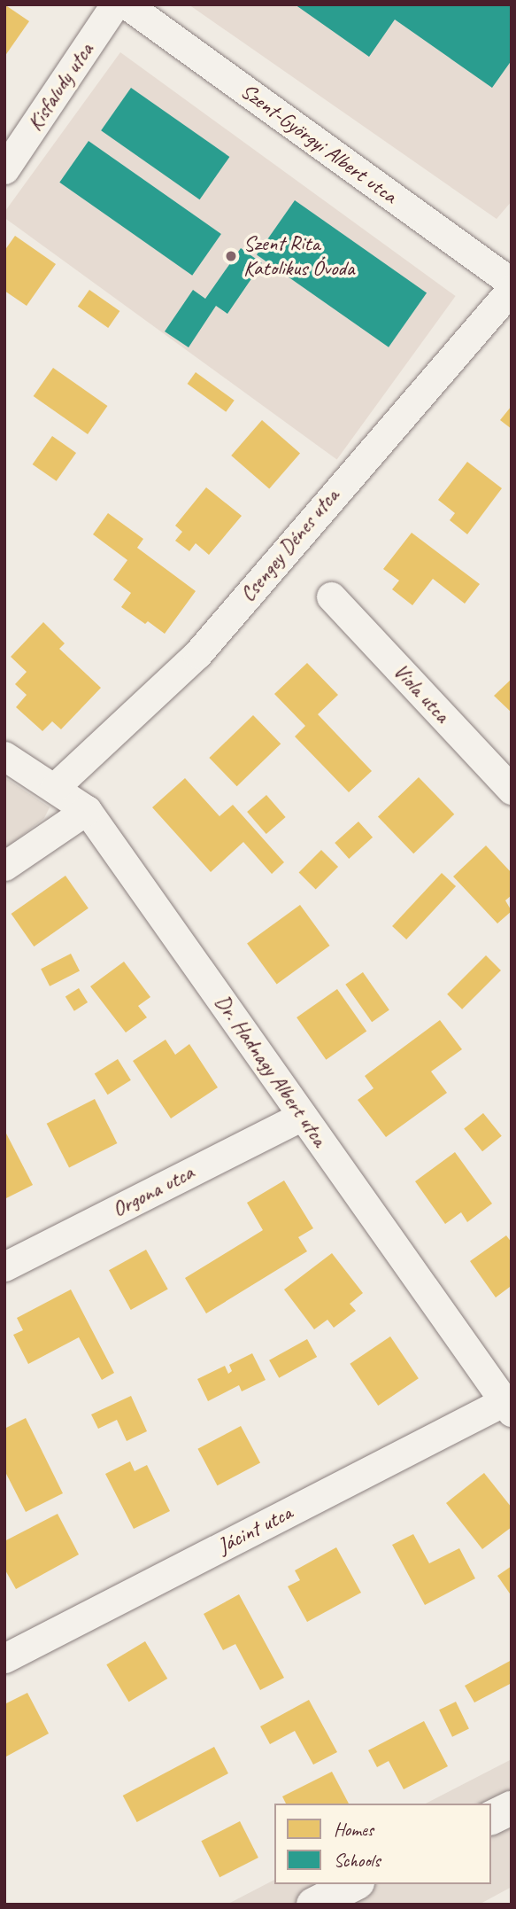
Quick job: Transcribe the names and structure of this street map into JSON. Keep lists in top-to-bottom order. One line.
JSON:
{"streets":{"street":["Kisfaludy utca","Szent-Györgyi Albert utca","Csengey Dénes utca","Viola utca","Dr. Hadnagy Albert utca","Orgona utca","Jácint utca"]},"crossings":[["Csengey Dénes utca","Dr. Hadnagy Albert utca"],["Dr. Hadnagy Albert utca","Orgona utca"],["Dr. Hadnagy Albert utca","Jácint utca"]],"places":["Szent Rita Katolikus Óvoda"],"legend":["Homes","Schools"]}
